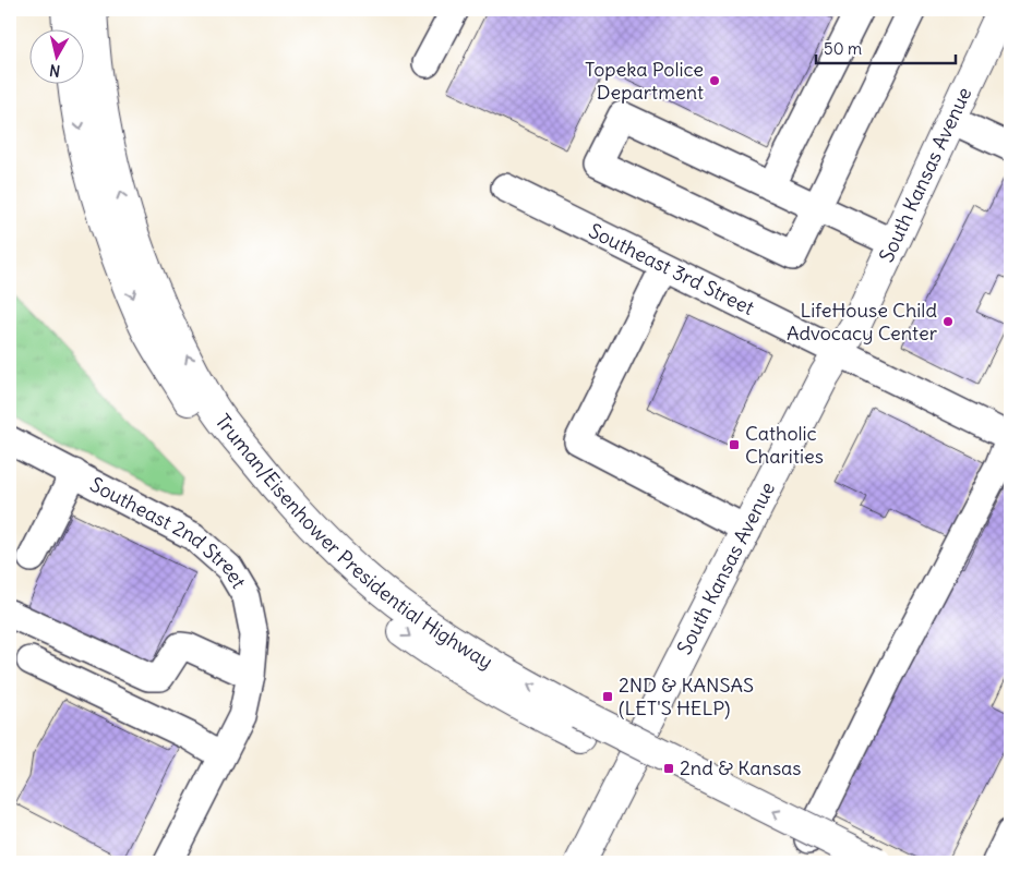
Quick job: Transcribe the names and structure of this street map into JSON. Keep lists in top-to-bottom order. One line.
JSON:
{"streets":{"main road":["South Kansas Avenue","Truman/Eisenhower Presidential Highway"],"street":["Southeast 3rd Street","Southeast 2nd Street"]},"crossings":[["South Kansas Avenue","Southeast 3rd Street"]],"places":{"other":["Topeka Police Department","LifeHouse Child Advocacy Center"],"transit":["Catholic Charities","2ND & KANSAS (LET'S HELP)","2nd & Kansas"]},"scale_bar":"50 m","north":"bottom"}
